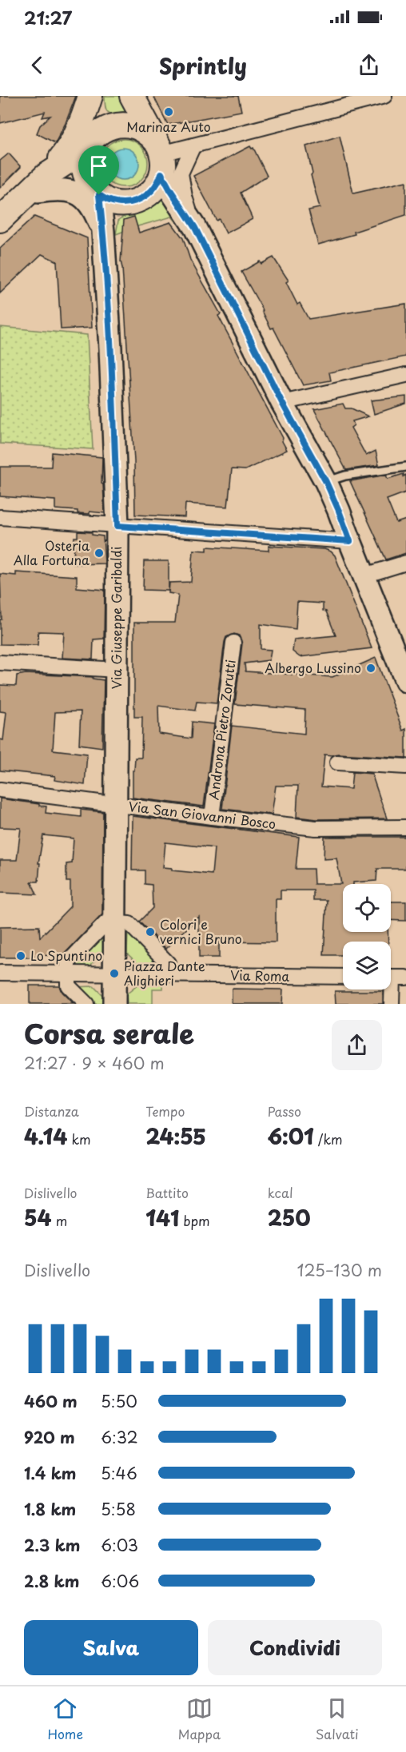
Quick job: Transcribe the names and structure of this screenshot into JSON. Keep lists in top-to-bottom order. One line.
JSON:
{"streets":{"street":["Via Giuseppe Garibaldi","Androna Pietro Zorutti","Via San Giovanni Bosco","Via Roma"]},"crossings":[["Via Giuseppe Garibaldi","Via San Giovanni Bosco"],["Androna Pietro Zorutti","Via San Giovanni Bosco"]],"places":["Marinaz Auto","Osteria Alla Fortuna","Albergo Lussino","Colori e vernici Bruno","Lo Spuntino","Piazza Dante Alighieri"],"page":{"status":"21:27","header":"Sprintly","heading":["Corsa serale","21:27 · 9 × 460 m"],"stats":[["Distanza","4.14 km"],["Tempo","24:55"],["Passo","6:01 /km"],["Dislivello","54 m"],["Battito","141 bpm"],["kcal","250"]],"chart":["Dislivello","125–130 m"],"list":[{"name":"460 m","note":"5:50"},{"name":"920 m","note":"6:32"},{"name":"1.4 km","note":"5:46"},{"name":"1.8 km","note":"5:58"},{"name":"2.3 km","note":"6:03"},{"name":"2.8 km","note":"6:06"}],"buttons":["Salva","Condividi"],"tabs":["Home","Mappa","Salvati"]}}
